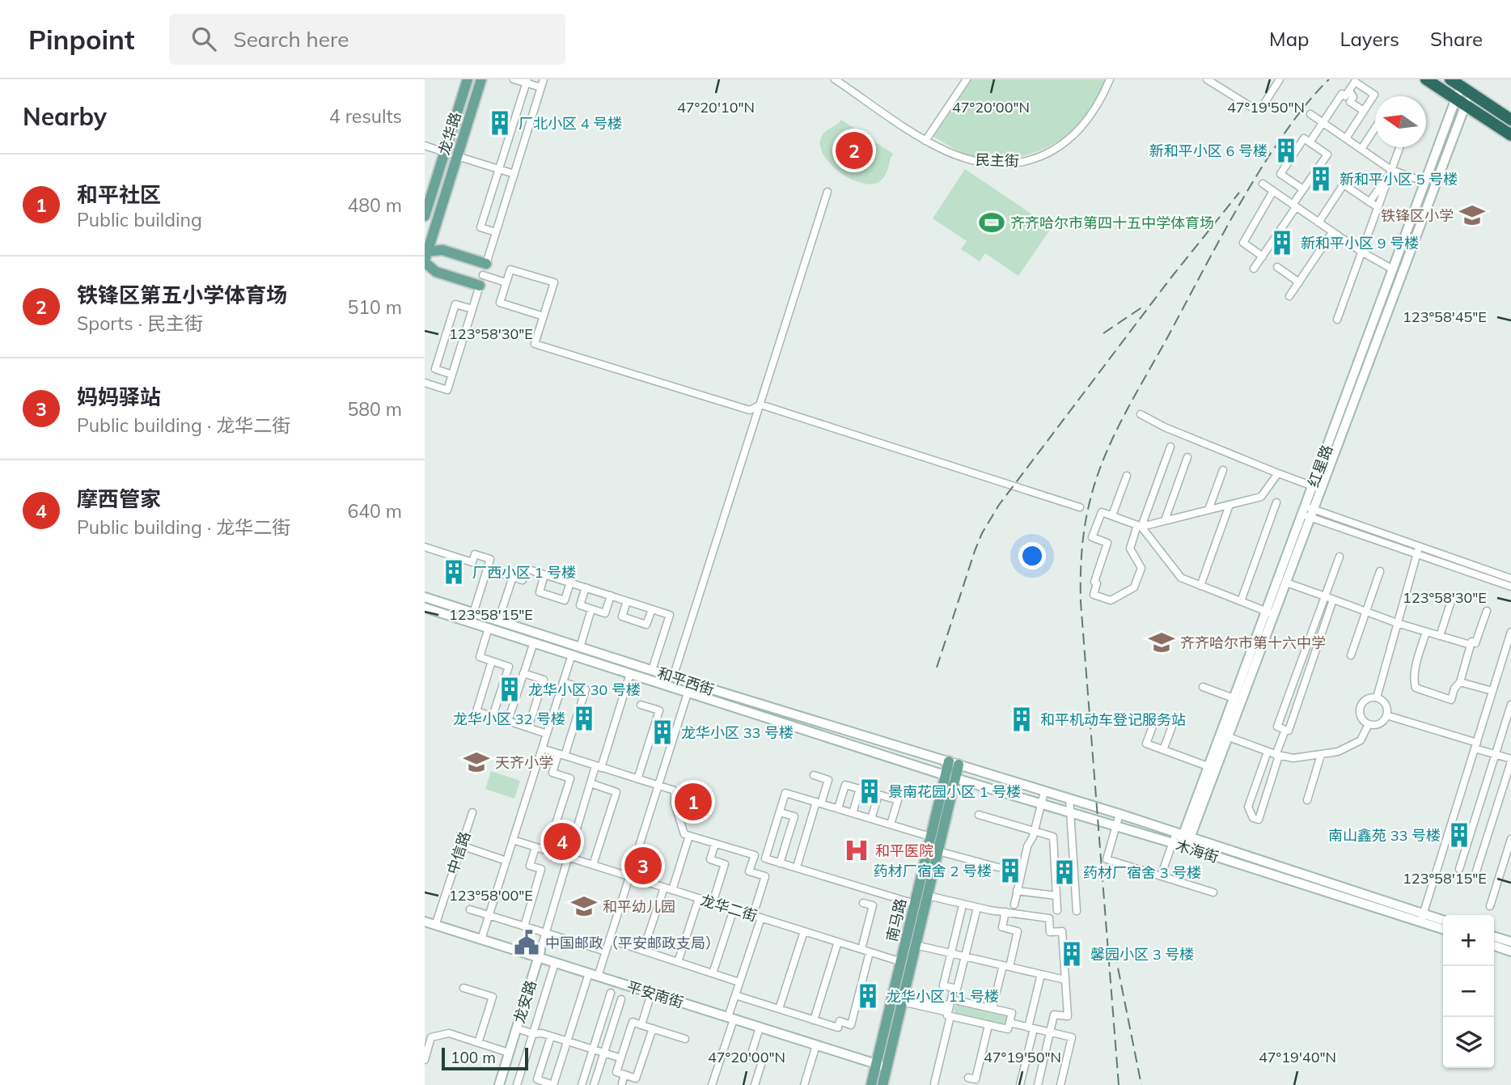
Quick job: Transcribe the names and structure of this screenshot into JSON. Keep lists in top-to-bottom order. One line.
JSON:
{"streets":{"main road":["龙华路","南马路"],"street":["民主街","红星路","和平西街","木海街","中信路","龙华二街","平安南街","龙安路"]},"crossings":[["红星路","木海街"],["和平西街","木海街"],["和平西街","南马路"],["木海街","南马路"],["中信路","平安南街"],["龙华二街","南马路"],["南马路","平安南街"],["平安南街","龙安路"]],"places":{"building":["厂北小区 4 号楼","新和平小区 6 号楼","新和平小区 5 号楼","新和平小区 9 号楼","厂西小区 1 号楼","龙华小区 30 号楼","龙华小区 32 号楼","和平机动车登记服务站","龙华小区 33 号楼","景南花园小区 1 号楼","南山鑫苑 33 号楼","药材厂宿舍 2 号楼","药材厂宿舍 3 号楼","馨园小区 3 号楼","龙华小区 11 号楼"],"school or university":["铁锋区小学","齐齐哈尔市第十六中学","天齐小学","和平幼儿园"],"sports":["齐齐哈尔市第四十五中学体育场"],"hospital":["和平医院"],"public building":["中国邮政（平安邮政支局）"]},"scale_bar":"100 m","north":"left","page":{"header":"Pinpoint","search":"Search here","nav":["Map","Layers","Share"],"heading":["Nearby","4 results"],"pins":["2","1","4","3"],"list":[{"mark":"1","name":"和平社区","note":"Public building","value":"480 m"},{"mark":"2","name":"铁锋区第五小学体育场","note":"Sports · 民主街","value":"510 m"},{"mark":"3","name":"妈妈驿站","note":"Public building · 龙华二街","value":"580 m"},{"mark":"4","name":"摩西管家","note":"Public building · 龙华二街","value":"640 m"}],"map_buttons":["+","−"],"scale":"100 m"},"coordinates":["47°20'10\"N","47°20'00\"N","47°19'50\"N","123°58'45\"E","123°58'30\"E","123°58'15\"E","123°58'00\"E","47°19'40\"N"]}
